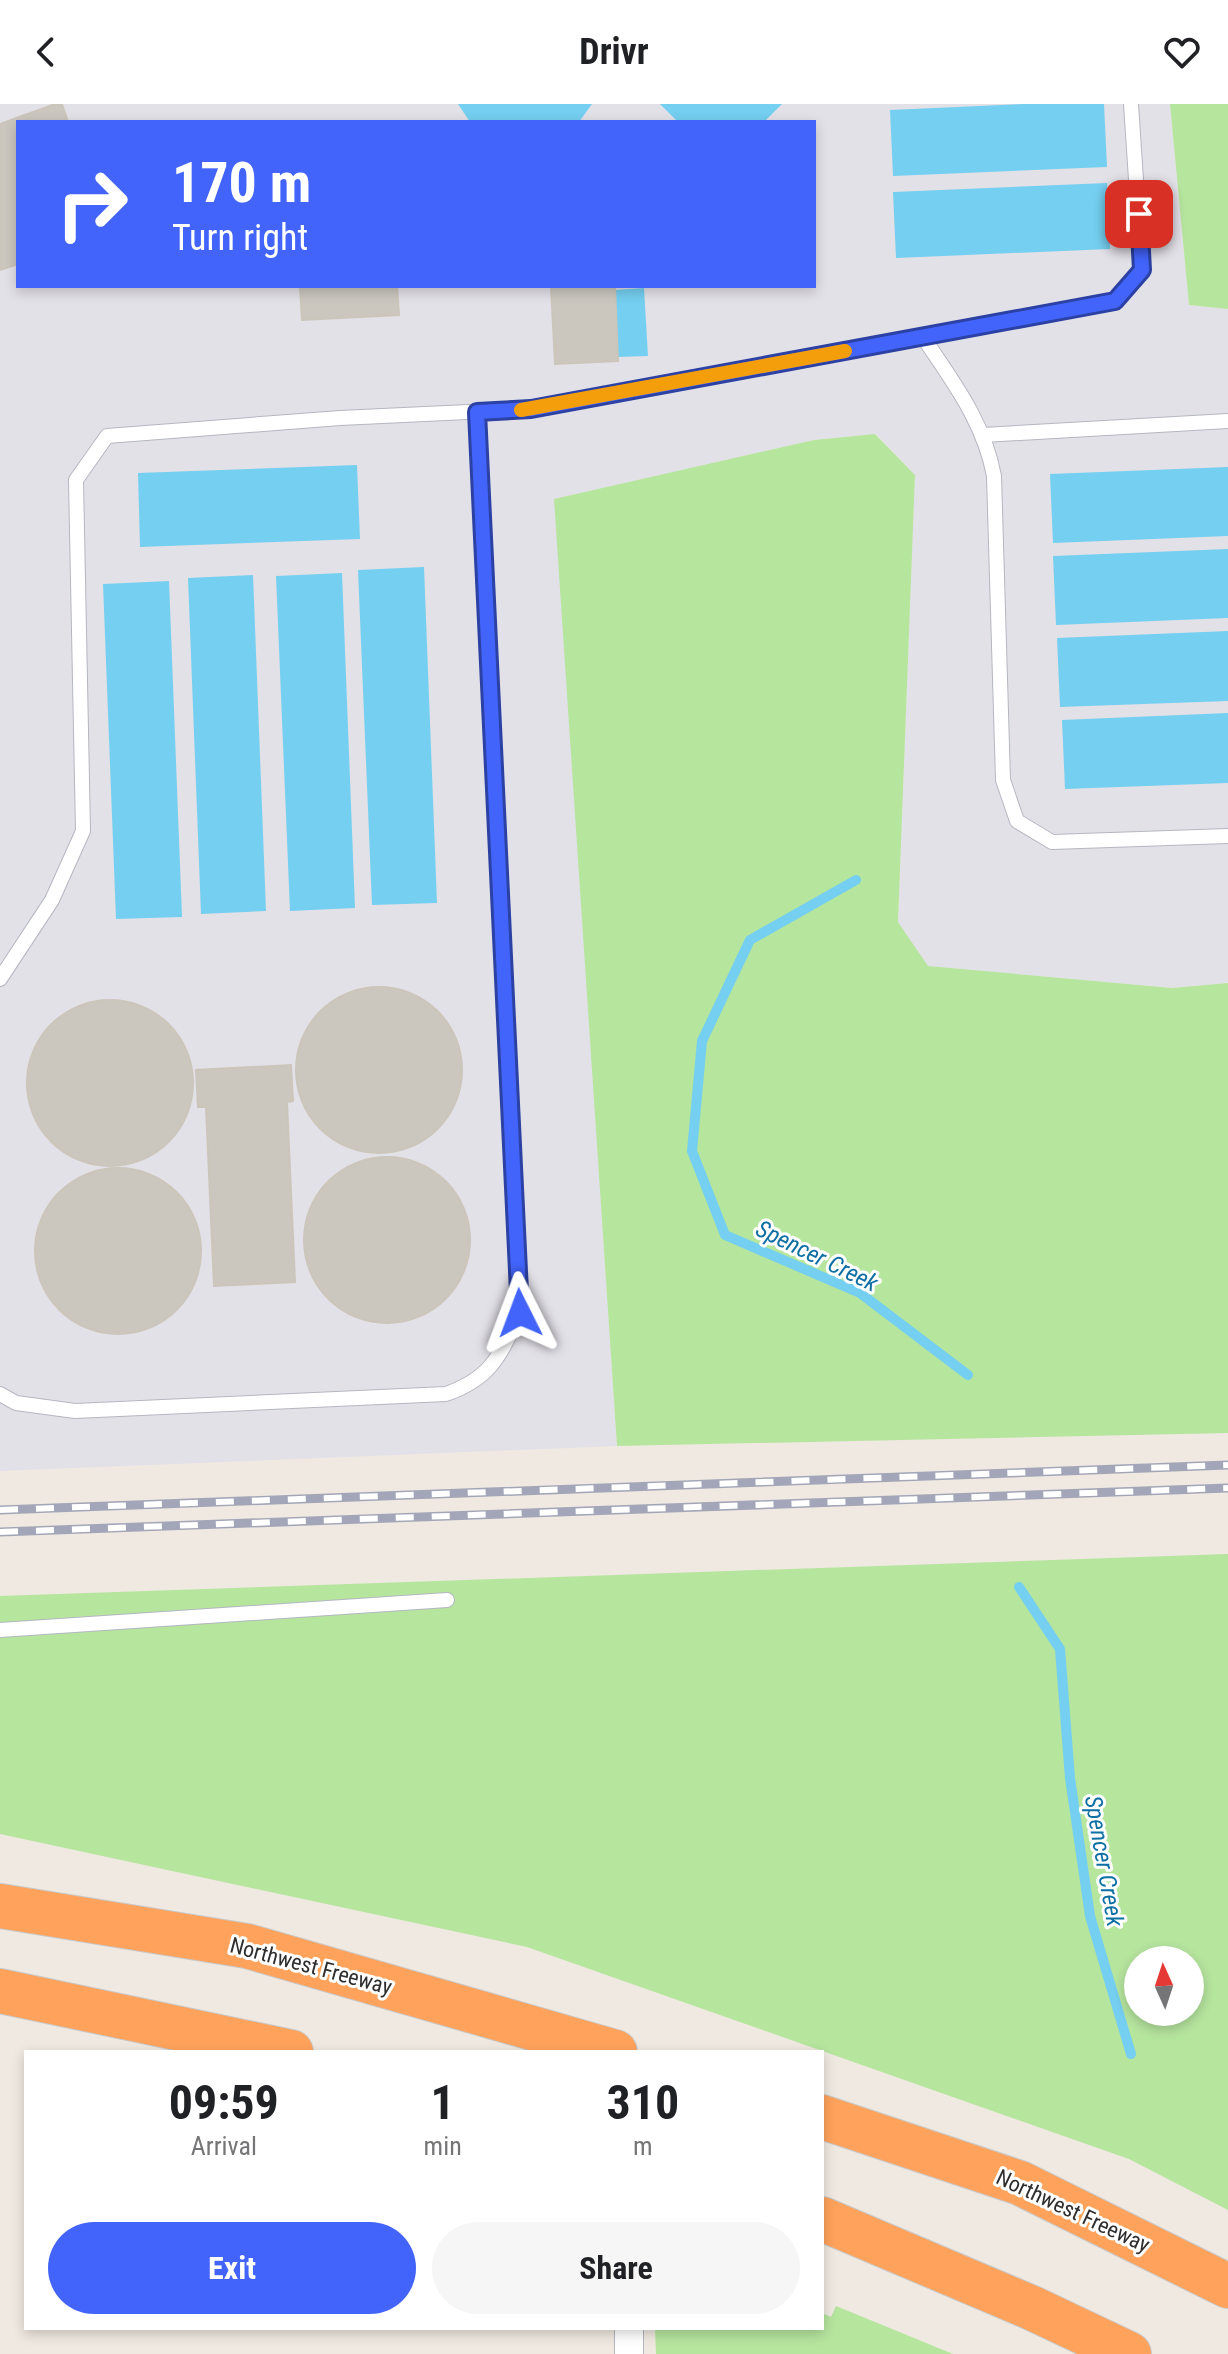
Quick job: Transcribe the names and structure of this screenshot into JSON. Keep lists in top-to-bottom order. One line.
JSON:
{"streets":{"highway":["Northwest Freeway"]},"water":["Spencer Creek"],"north":"top","page":{"header":"Drivr","turn":["170 m","Turn right"],"eta":["09:59","Arrival","1","min","310","m"],"buttons":["Exit","Share"]}}
